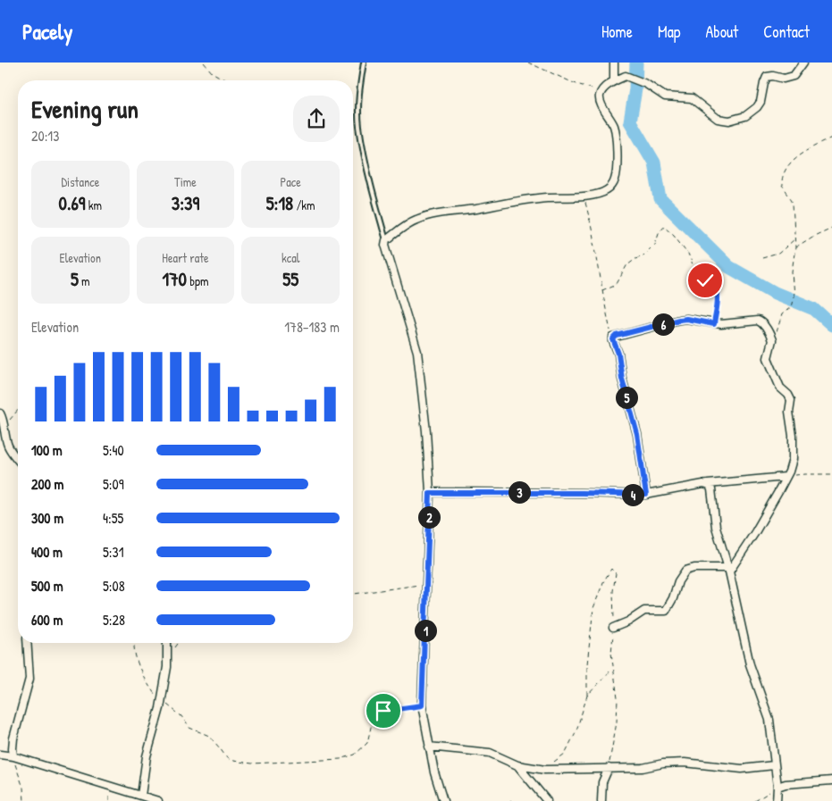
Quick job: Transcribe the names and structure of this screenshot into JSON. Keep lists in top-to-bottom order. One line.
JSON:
{"page":{"header":"Pacely","nav":["Home","Map","About","Contact"],"heading":["Evening run","20:13"],"stats":[["Distance","0.69 km"],["Time","3:39"],["Pace","5:18 /km"],["Elevation","5 m"],["Heart rate","170 bpm"],["kcal","55"]],"chart":["Elevation","178–183 m"],"pins":["6","5","3","4","2","1"],"list":[{"name":"100 m","note":"5:40"},{"name":"200 m","note":"5:09"},{"name":"300 m","note":"4:55"},{"name":"400 m","note":"5:31"},{"name":"500 m","note":"5:08"},{"name":"600 m","note":"5:28"}]}}
